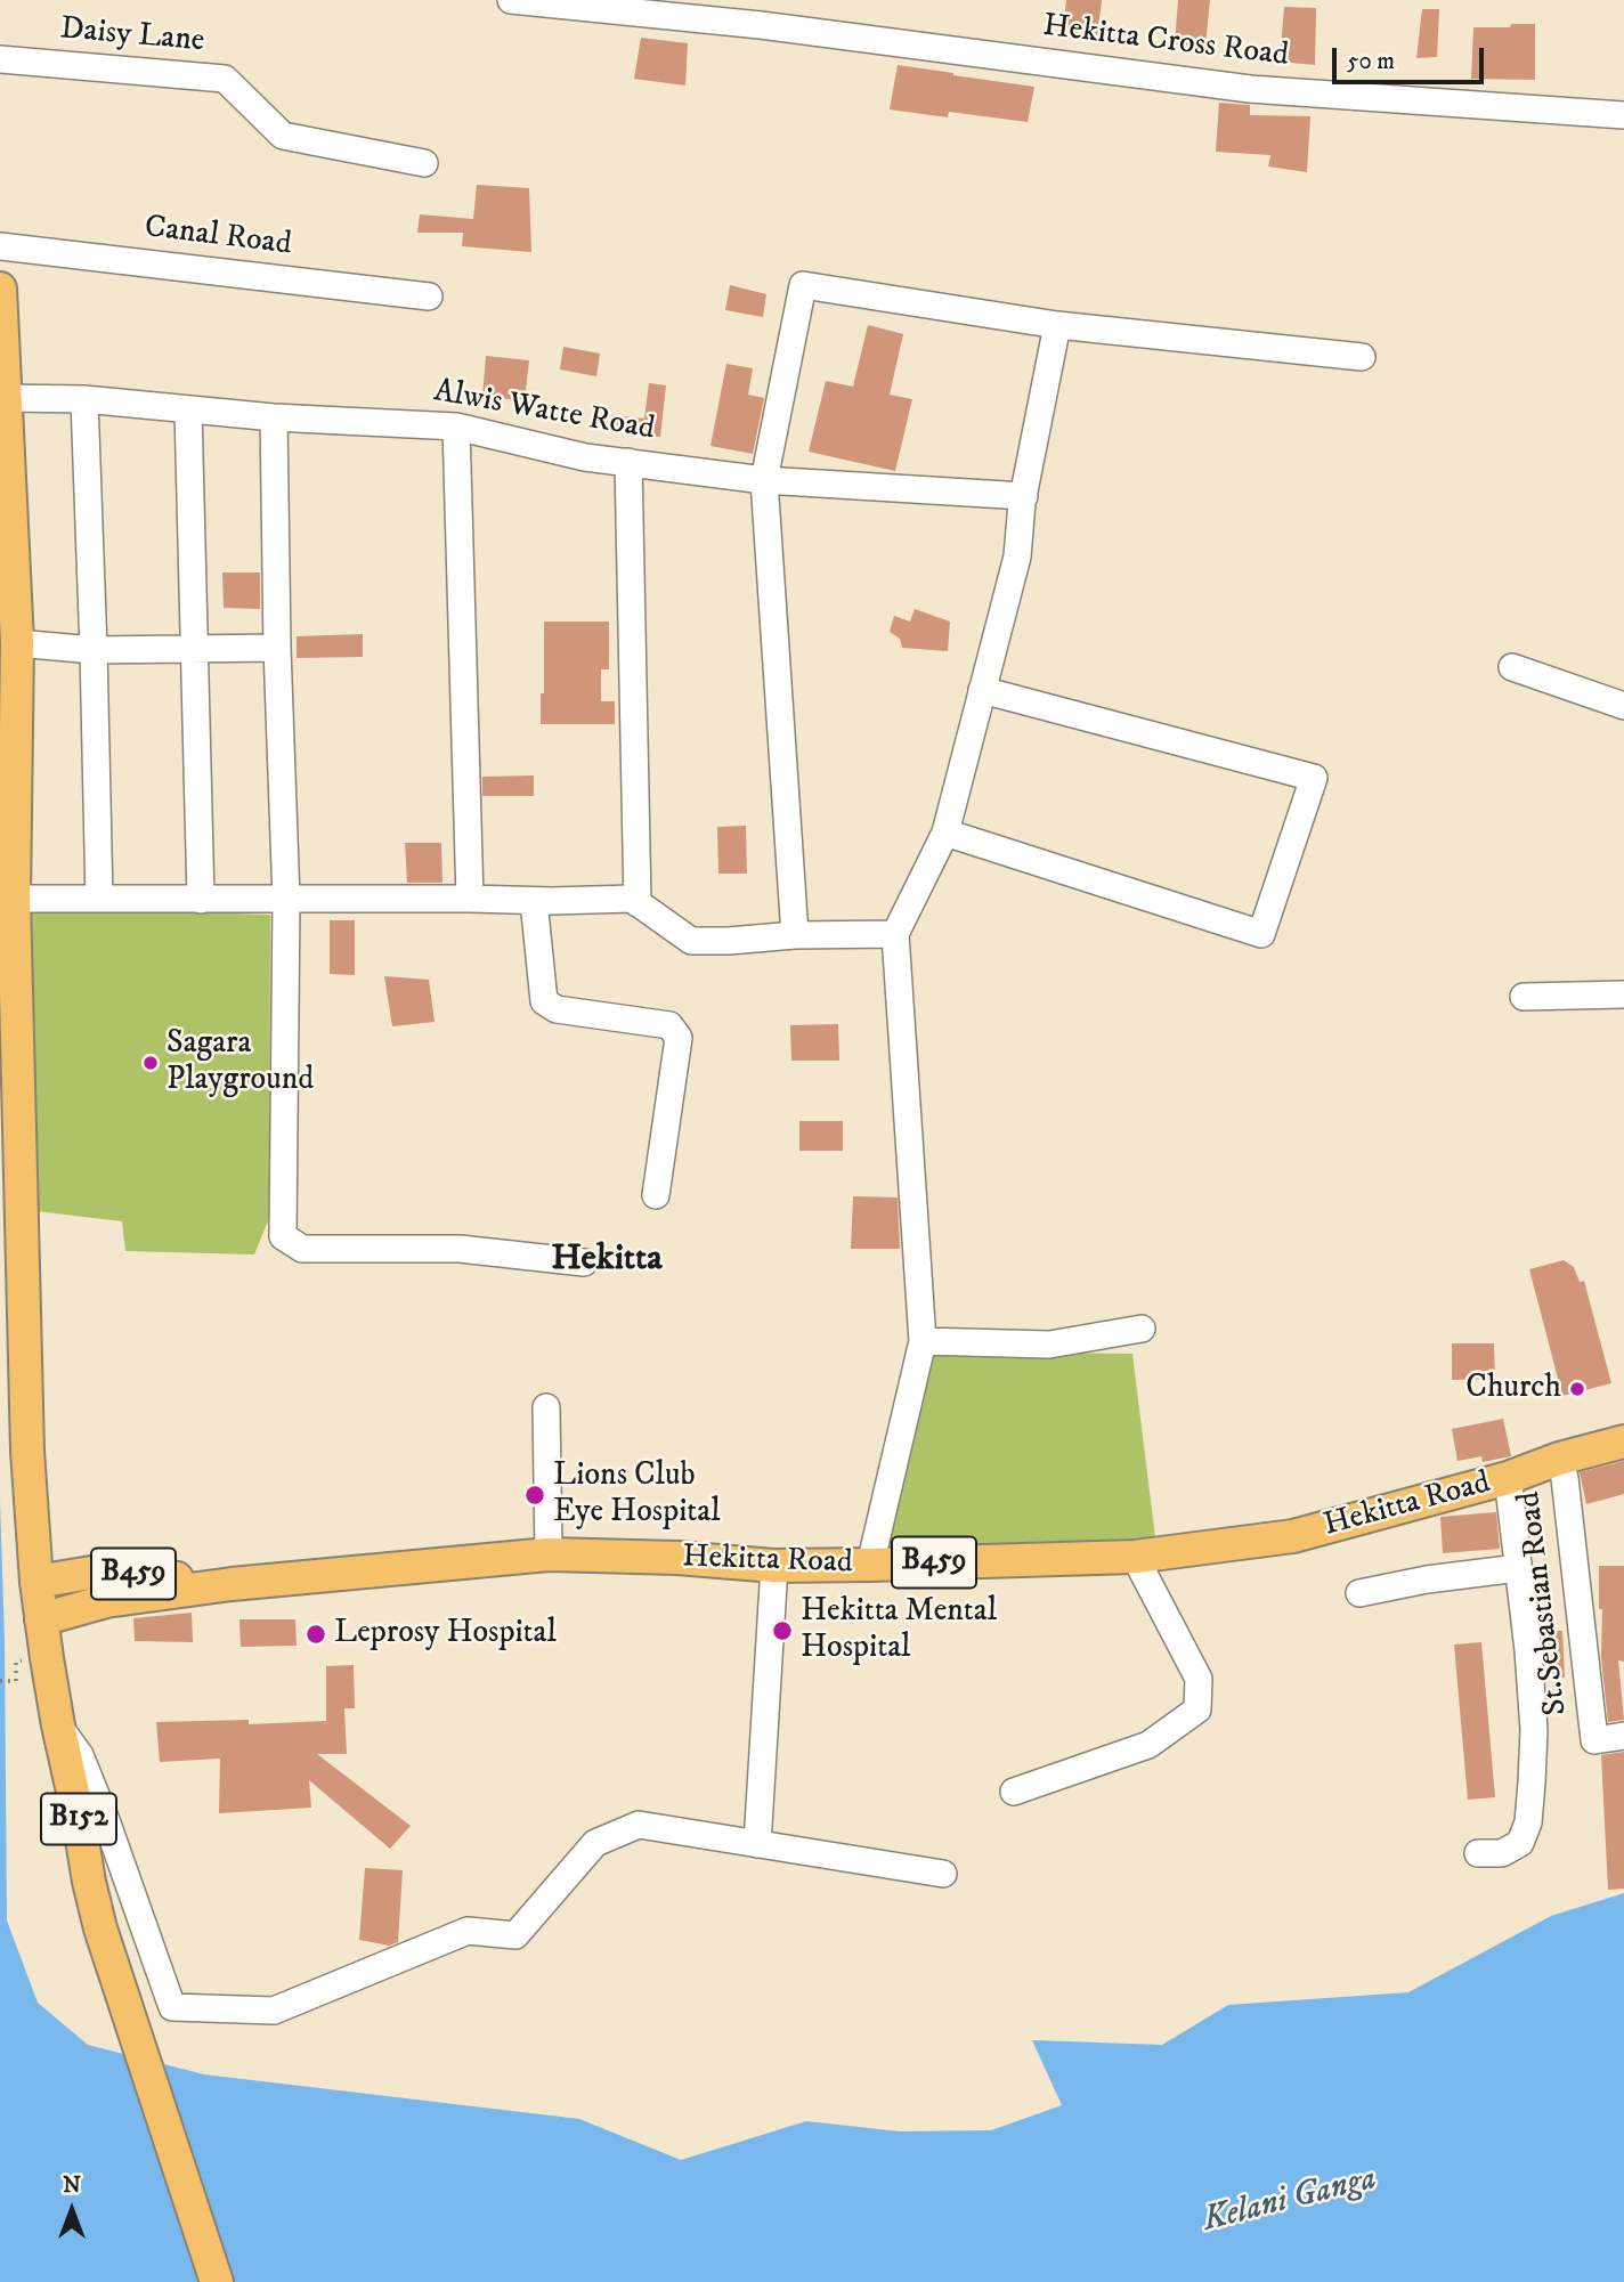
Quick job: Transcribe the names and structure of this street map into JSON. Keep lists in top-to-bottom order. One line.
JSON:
{"streets":{"main road":["Hekitta Road","B459","B152"],"street":["Daisy Lane","Hekitta Cross Road","Canal Road","Alwis Watte Road","St.Sebastian Road"]},"crossings":[["Alwis Watte Road","B152"],["Hekitta Road","St.Sebastian Road"],["Hekitta Road","B152"]],"districts":["Hekitta"],"water":["Kelani Ganga"],"places":["Sagara Playground","Church","Lions Club Eye Hospital","Hekitta Mental Hospital","Leprosy Hospital"],"scale_bar":"50 m","north":"top"}
